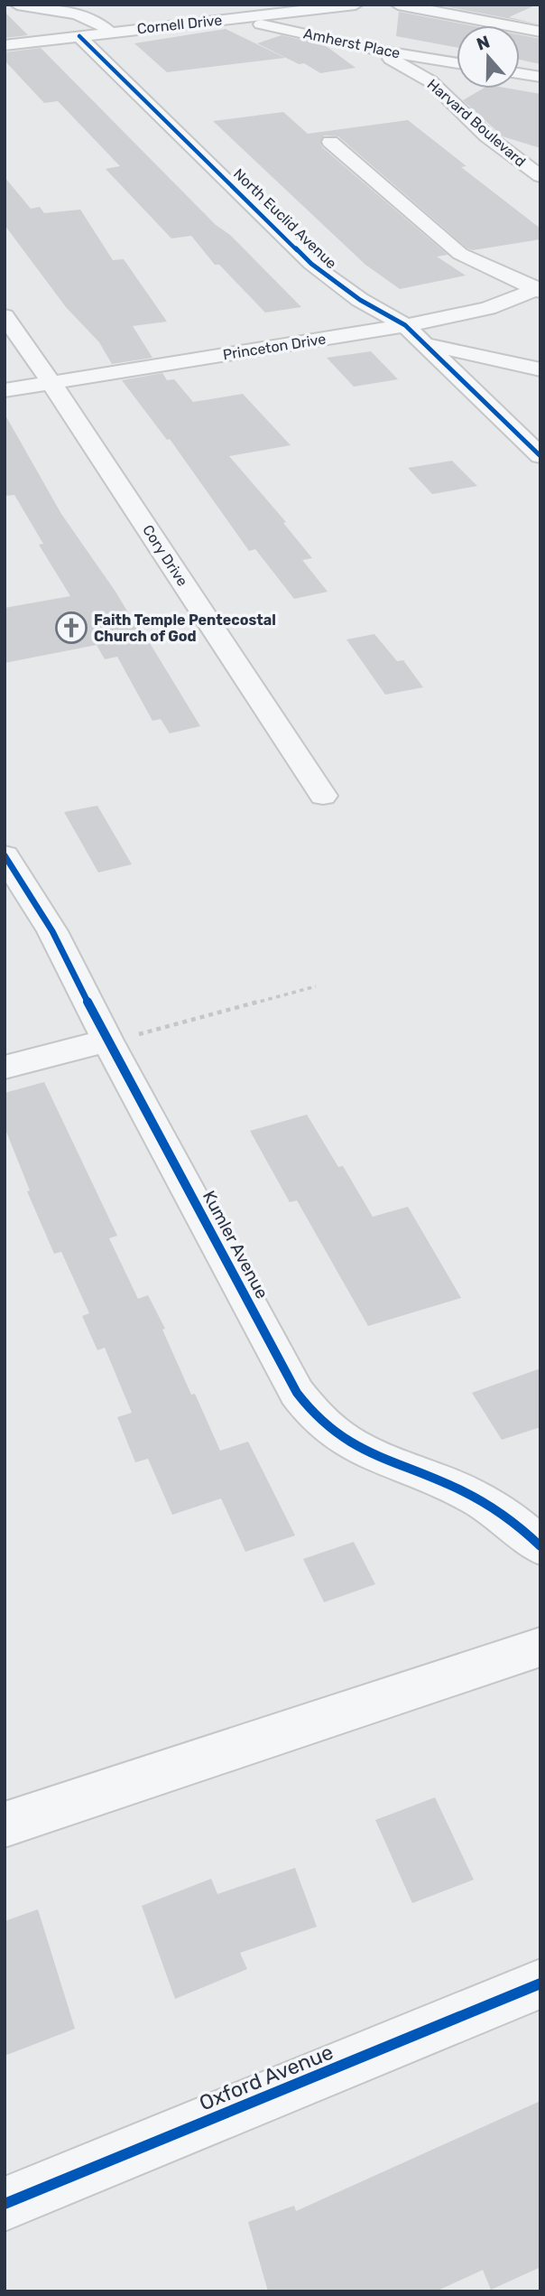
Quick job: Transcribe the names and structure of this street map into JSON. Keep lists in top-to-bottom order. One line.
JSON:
{"streets":{"street":["Cornell Drive","Amherst Place","Harvard Boulevard","North Euclid Avenue","Princeton Drive","Cory Drive","Kumler Avenue","Oxford Avenue"]},"crossings":[["Cornell Drive","Amherst Place"],["Cornell Drive","North Euclid Avenue"],["Amherst Place","Harvard Boulevard"],["North Euclid Avenue","Princeton Drive"],["Princeton Drive","Cory Drive"]],"places":{"church":["Faith Temple Pentecostal Church of God"]},"north":"top"}
